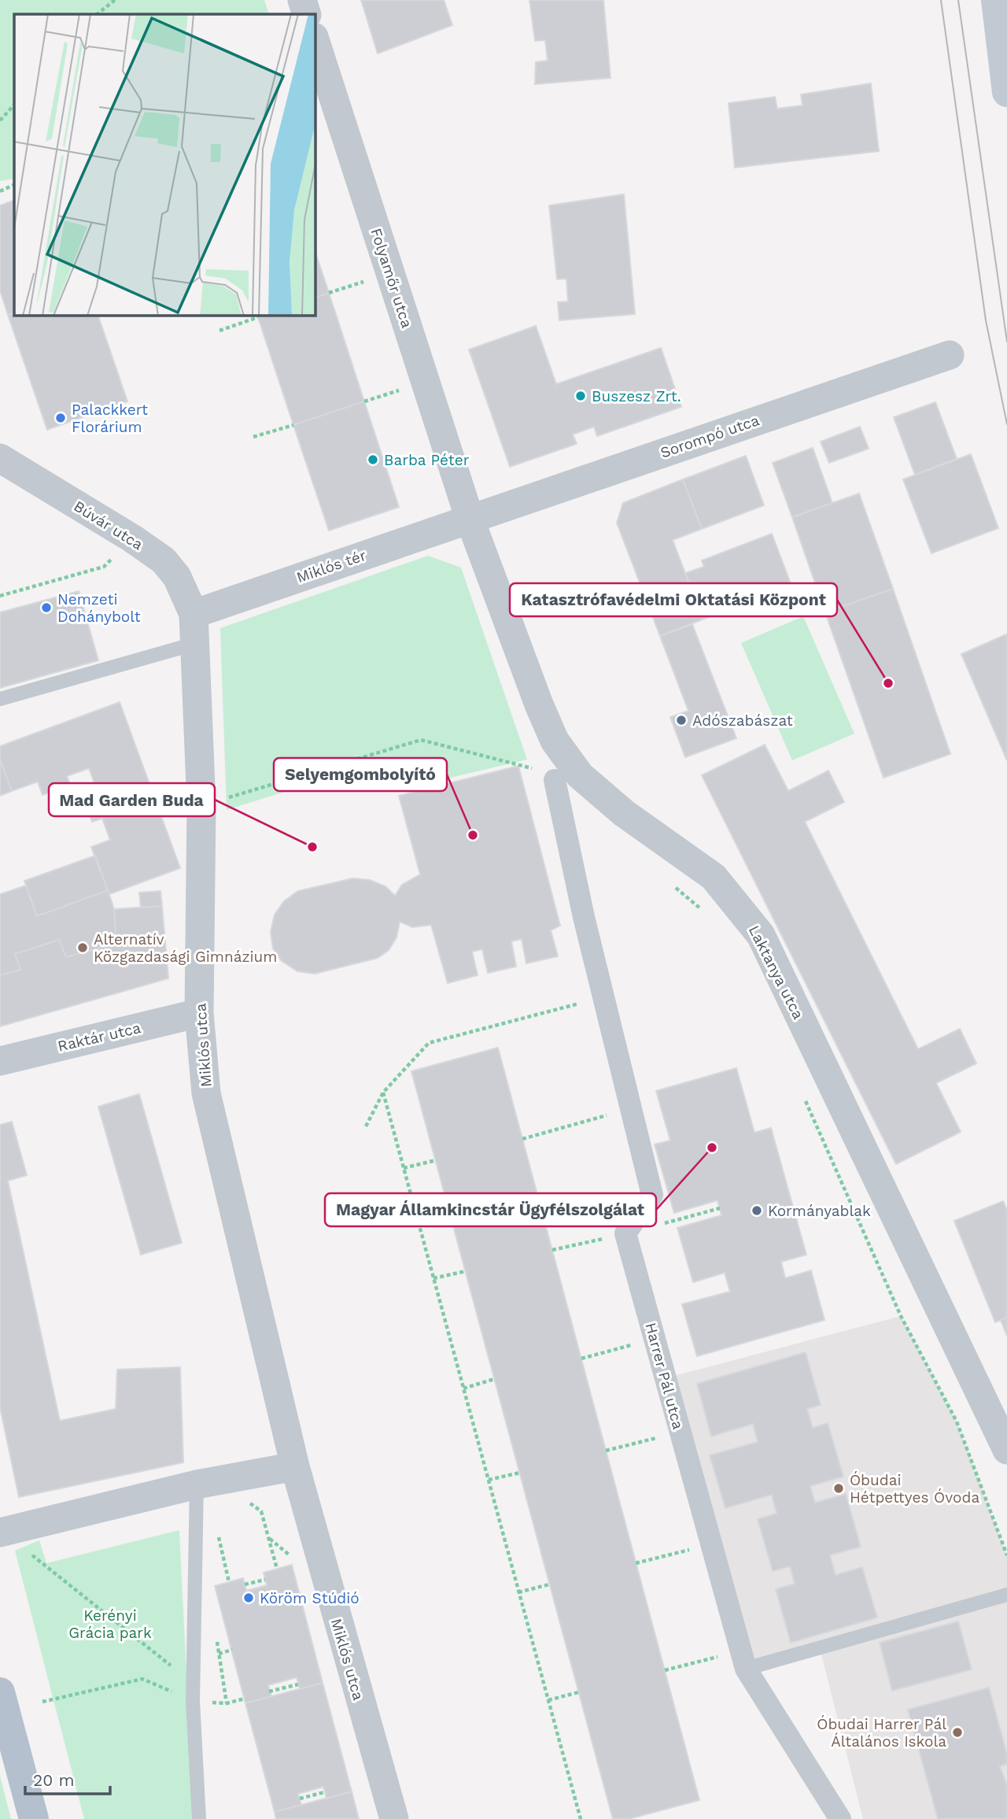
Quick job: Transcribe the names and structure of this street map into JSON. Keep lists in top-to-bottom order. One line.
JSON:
{"streets":{"street":["Folyamőr utca","Sorompó utca","Búvár utca","Miklós tér","Laktanya utca","Raktár utca","Miklós utca","Harrer Pál utca"]},"crossings":[["Folyamőr utca","Sorompó utca"],["Folyamőr utca","Miklós tér"],["Folyamőr utca","Laktanya utca"],["Sorompó utca","Miklós tér"],["Sorompó utca","Laktanya utca"],["Búvár utca","Miklós tér"],["Búvár utca","Miklós utca"],["Miklós tér","Laktanya utca"],["Miklós tér","Miklós utca"],["Raktár utca","Miklós utca"]],"parks":["Kerényi Grácia park"],"places":["Buszesz Zrt.","Palackkert Florárium","Barba Péter","Nemzeti Dohánybolt","Katasztrófavédelmi Oktatási Központ","Adószabászat","Selyemgombolyító","Mad Garden Buda","Alternatív Közgazdasági Gimnázium","Magyar Államkincstár Ügyfélszolgálat","Kormányablak","Óbudai Hétpettyes Óvoda","Köröm Stúdió","Óbudai Harrer Pál Általános Iskola"],"scale_bar":"20 m"}
